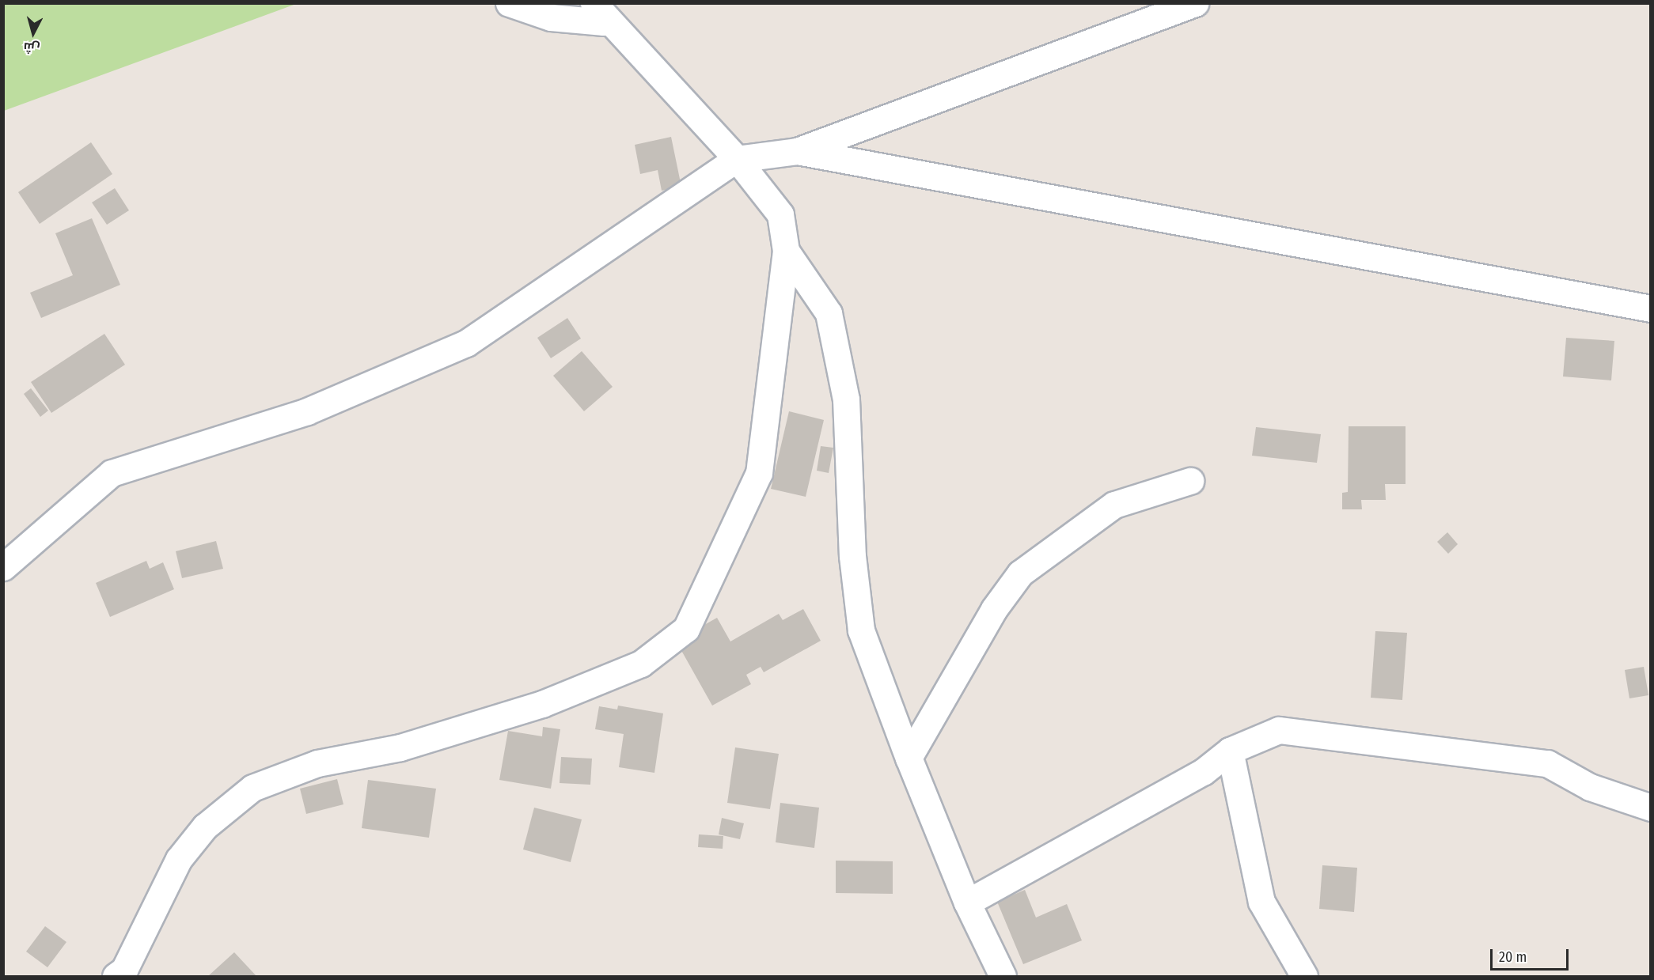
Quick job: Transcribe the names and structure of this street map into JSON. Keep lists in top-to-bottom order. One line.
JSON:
{"scale_bar":"20 m","north":"bottom"}
